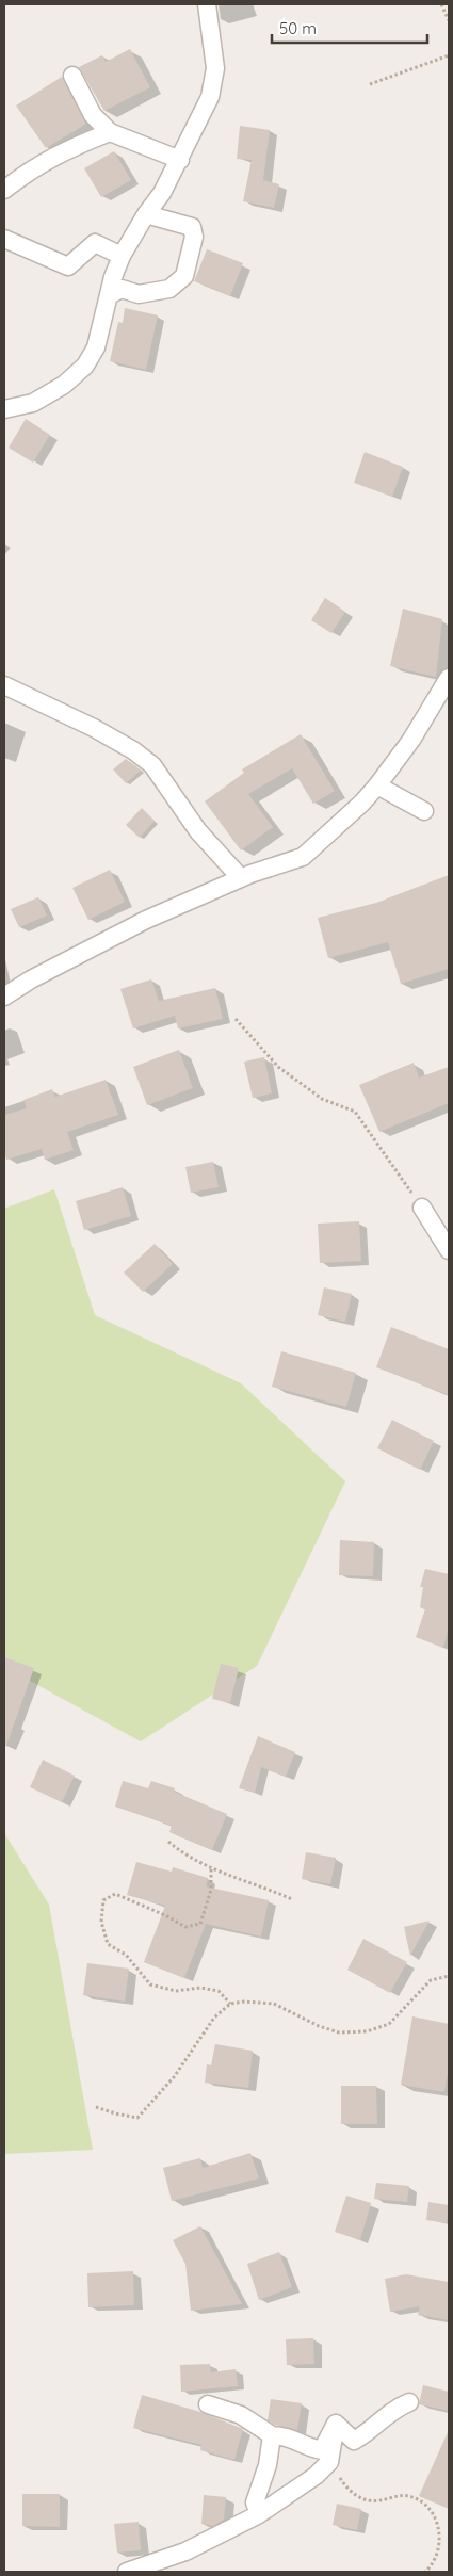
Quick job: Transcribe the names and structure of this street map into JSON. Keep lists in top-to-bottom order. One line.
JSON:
{"scale_bar":"50 m"}
